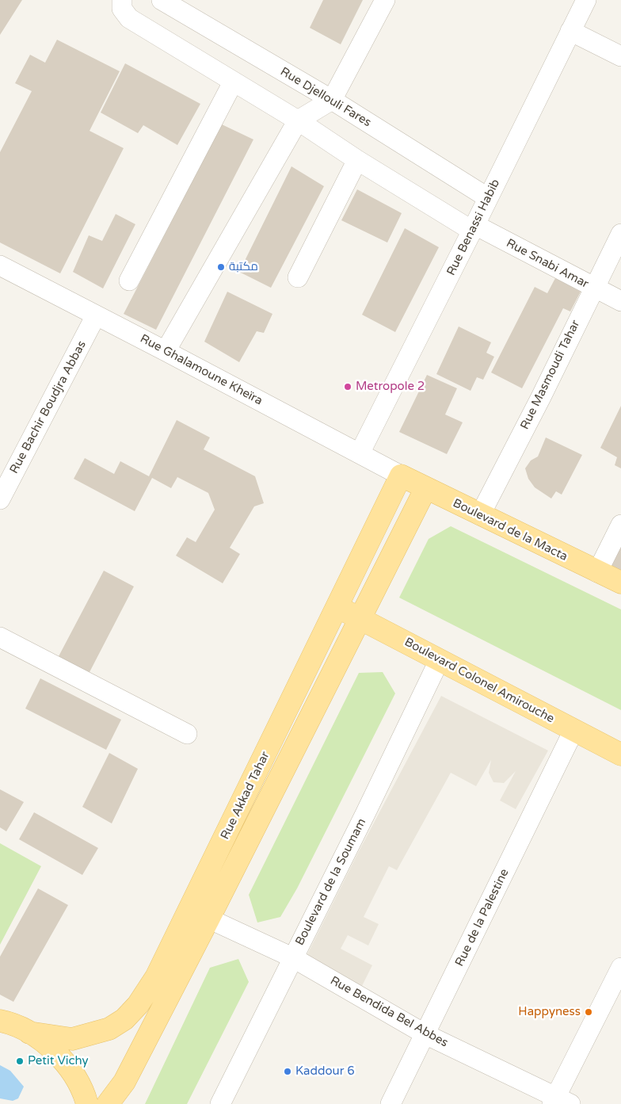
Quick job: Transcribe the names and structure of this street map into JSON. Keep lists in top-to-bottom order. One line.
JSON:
{"streets":{"main road":["Boulevard de la Macta","Boulevard Colonel Amirouche","Rue Akkad Tahar"],"street":["Rue Djellouli Fares","Rue Benassi Habib","Rue Snabi Amar","Rue Ghalamoune Kheïra","Rue Masmoudi Tahar","Rue Bachir Boudjra Abbas","Boulevard de la Soumam","Rue de la Palestine","Rue Bendida Bel Abbes"]},"crossings":[["Rue Djellouli Fares","Rue Benassi Habib"],["Rue Benassi Habib","Rue Snabi Amar"],["Rue Benassi Habib","Rue Ghalamoune Kheïra"],["Rue Snabi Amar","Rue Masmoudi Tahar"],["Rue Ghalamoune Kheïra","Rue Bachir Boudjra Abbas"],["Rue Ghalamoune Kheïra","Boulevard de la Macta"],["Rue Ghalamoune Kheïra","Rue Akkad Tahar"],["Rue Masmoudi Tahar","Boulevard de la Macta"],["Boulevard de la Macta","Rue Akkad Tahar"],["Boulevard Colonel Amirouche","Rue Akkad Tahar"],["Boulevard Colonel Amirouche","Boulevard de la Soumam"],["Boulevard Colonel Amirouche","Rue de la Palestine"],["Rue Akkad Tahar","Rue Bendida Bel Abbes"],["Boulevard de la Soumam","Rue Bendida Bel Abbes"],["Rue de la Palestine","Rue Bendida Bel Abbes"]],"places":["مكتبة","Metropole 2","Happyness","Petit Vichy","Kaddour 6"]}
